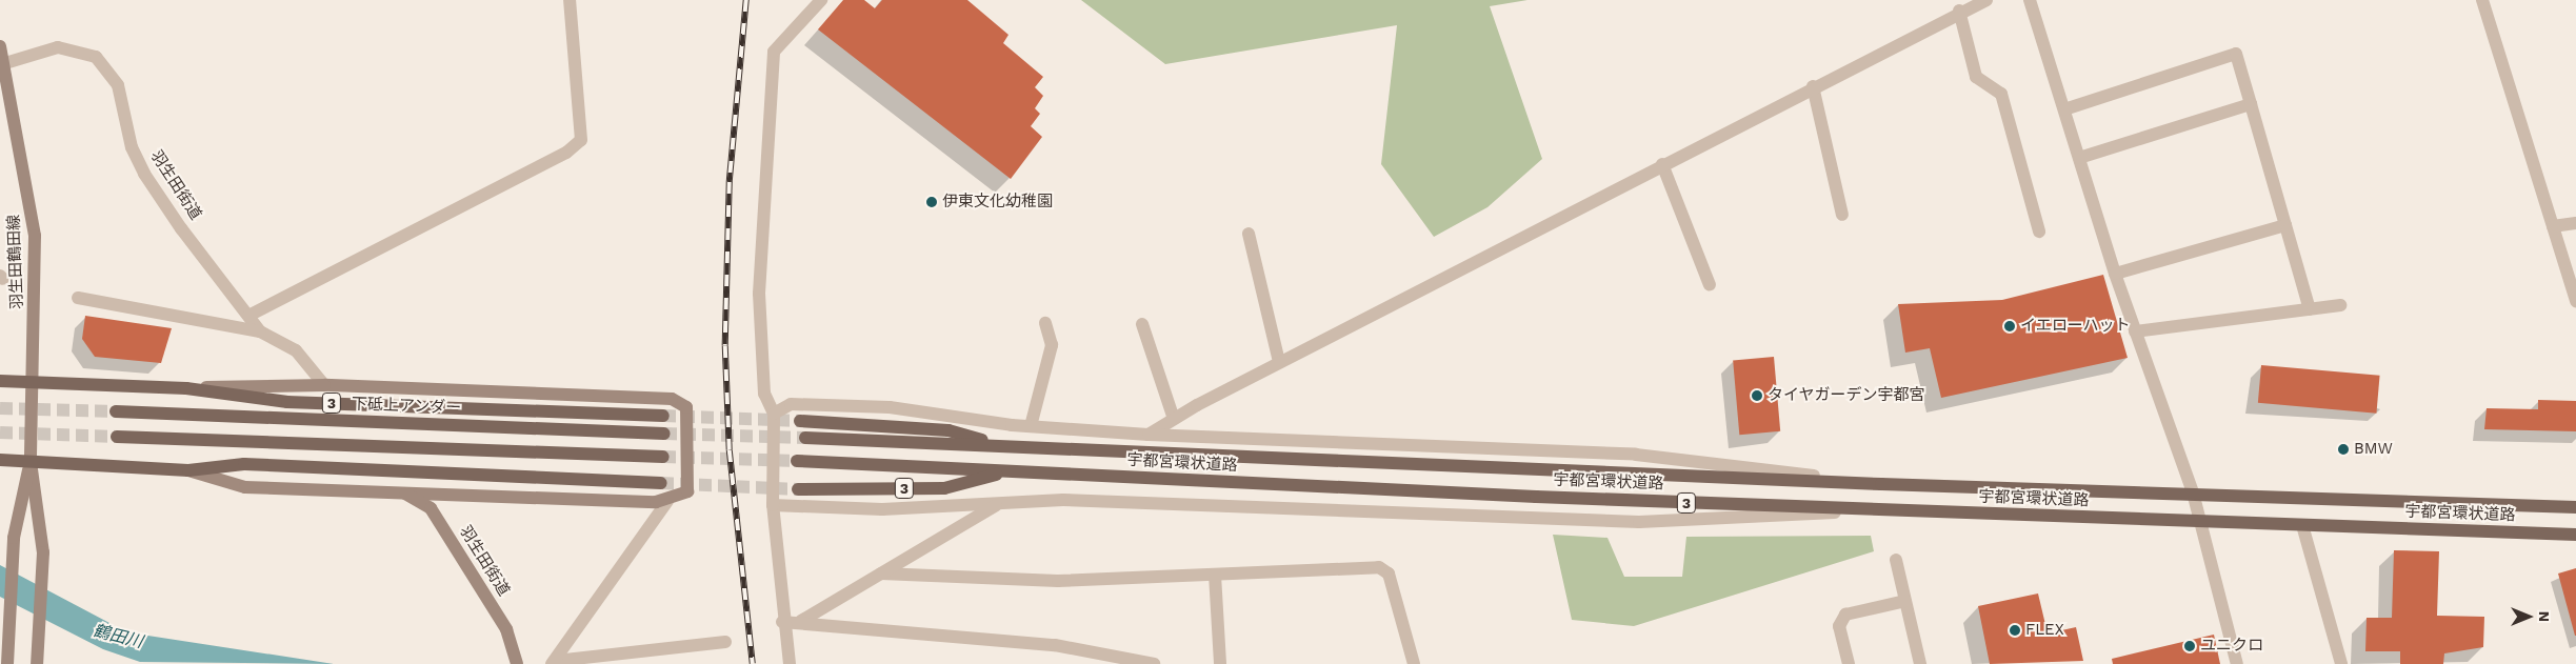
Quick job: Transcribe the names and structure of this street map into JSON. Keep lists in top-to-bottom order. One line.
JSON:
{"streets":{"main road":["羽生田街道","羽生田鶴田線","3","下砥上アンダー","宇都宮環状道路"]},"crossings":[["羽生田街道","羽生田鶴田線"],["羽生田鶴田線","3"],["3","宇都宮環状道路"]],"water":["鶴田川"],"places":["伊東文化幼稚園","イエローハット","タイヤガーデン宇都宮","BMW","FLEX","ユニクロ"],"north":"right"}
